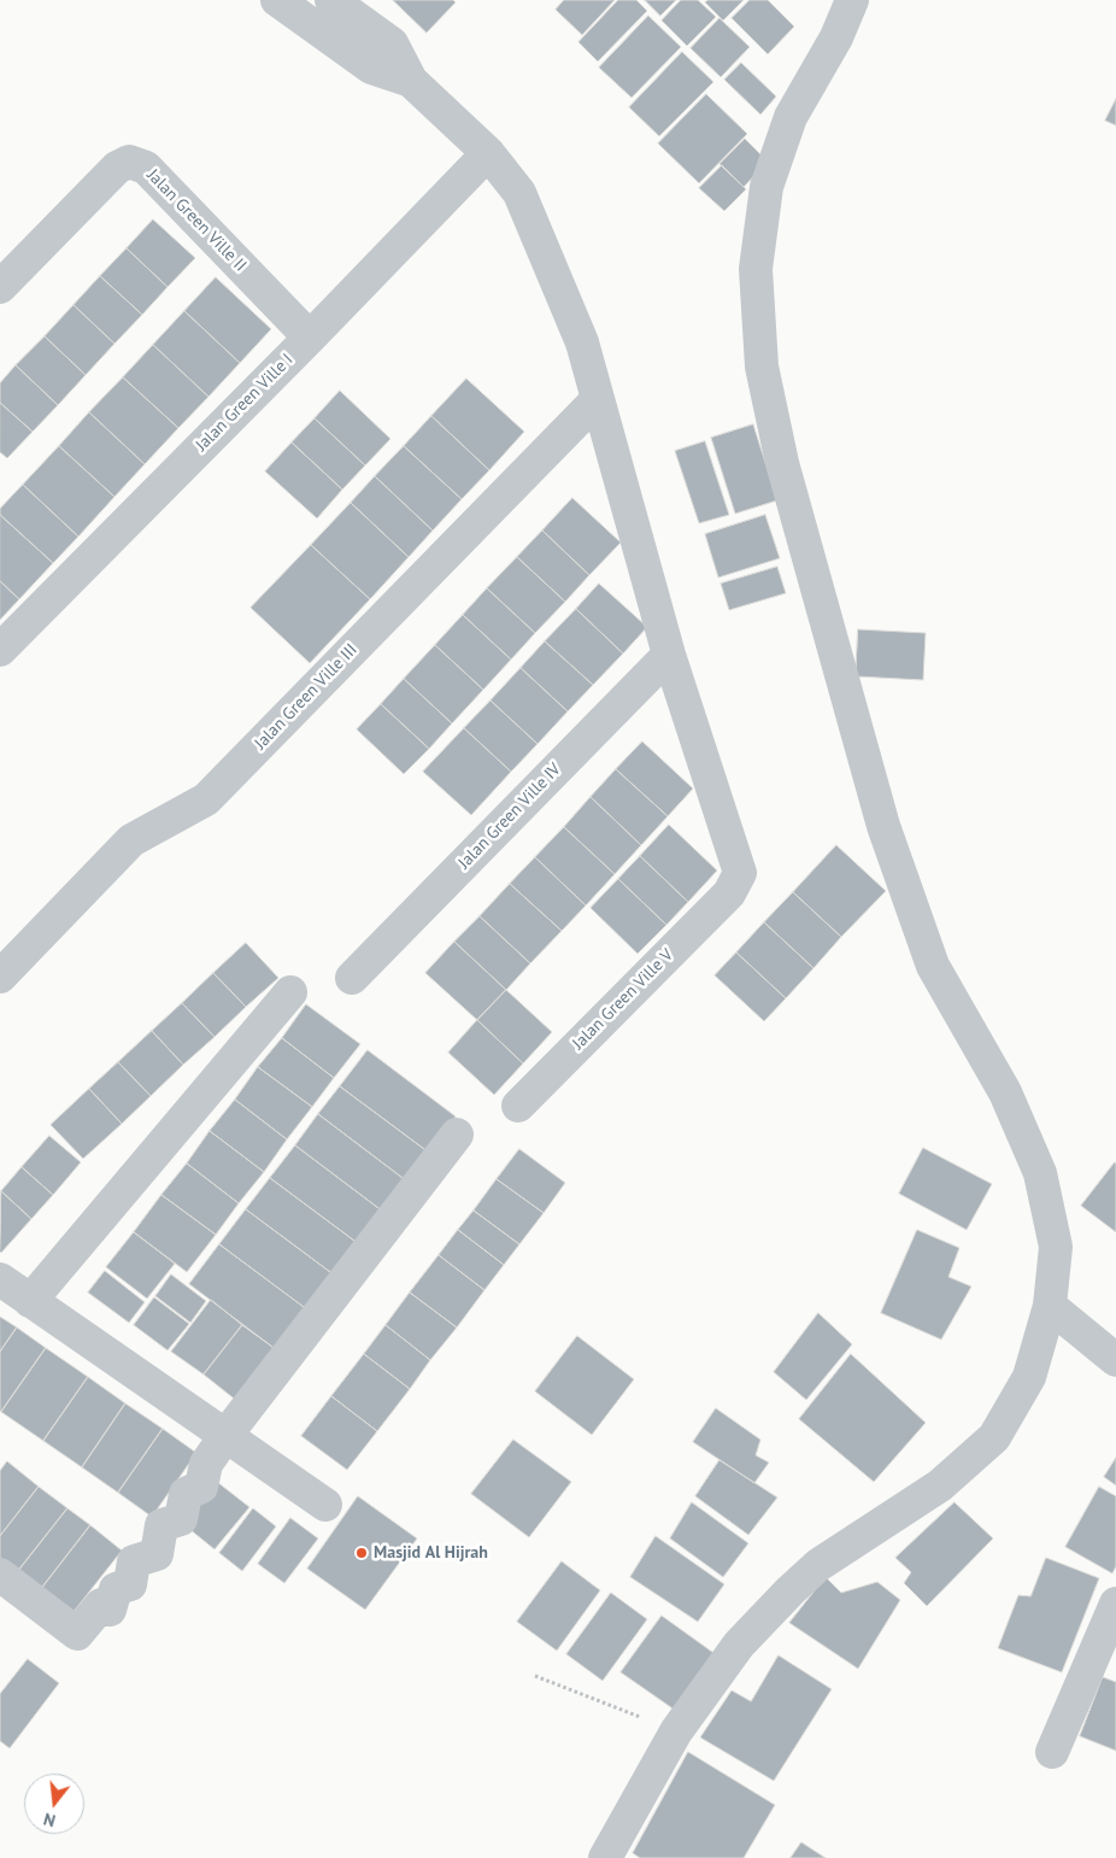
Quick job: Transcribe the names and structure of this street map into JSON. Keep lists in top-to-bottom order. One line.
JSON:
{"streets":{"street":["Jalan Green Ville II","Jalan Green Ville I","Jalan Green Ville III","Jalan Green Ville IV","Jalan Green Ville V"]},"crossings":[["Jalan Green Ville II","Jalan Green Ville I"],["Jalan Green Ville IV","Jalan Green Ville V"]],"places":["Masjid Al Hijrah"],"north":"bottom"}
